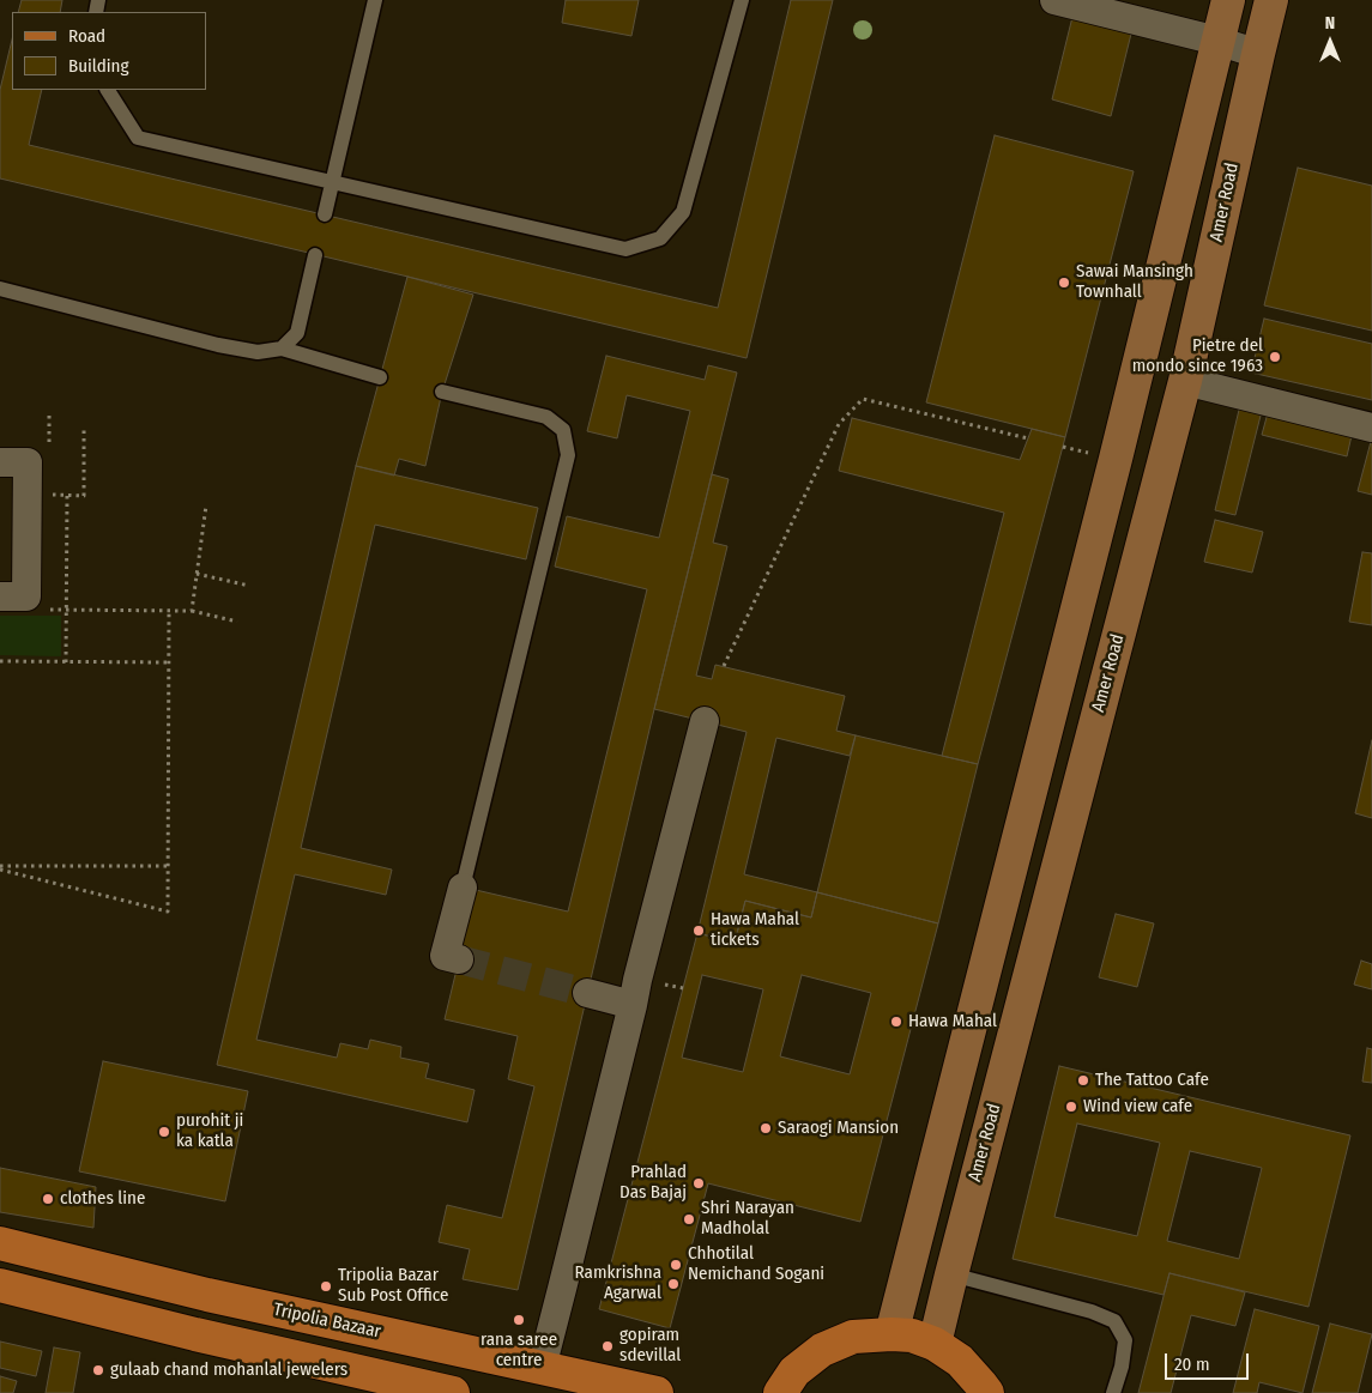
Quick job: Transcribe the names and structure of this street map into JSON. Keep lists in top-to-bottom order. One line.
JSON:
{"streets":{"main road":["Amer Road","Tripolia Bazaar"]},"places":["Sawai Mansingh Townhall","Pietre del mondo since 1963","Hawa Mahal tickets","Hawa Mahal","The Tattoo Cafe","Wind view cafe","Saraogi Mansion","purohit ji ka katla","Prahlad Das Bajaj","clothes line","Shri Narayan Madholal","Chhotilal Nemichand Sogani","Ramkrishna Agarwal","Tripolia Bazar Sub Post Office","rana saree centre","gopiram sdevillal","gulaab chand mohanlal jewelers"],"legend":["Road","Building"],"scale_bar":"20 m","north":"top"}
